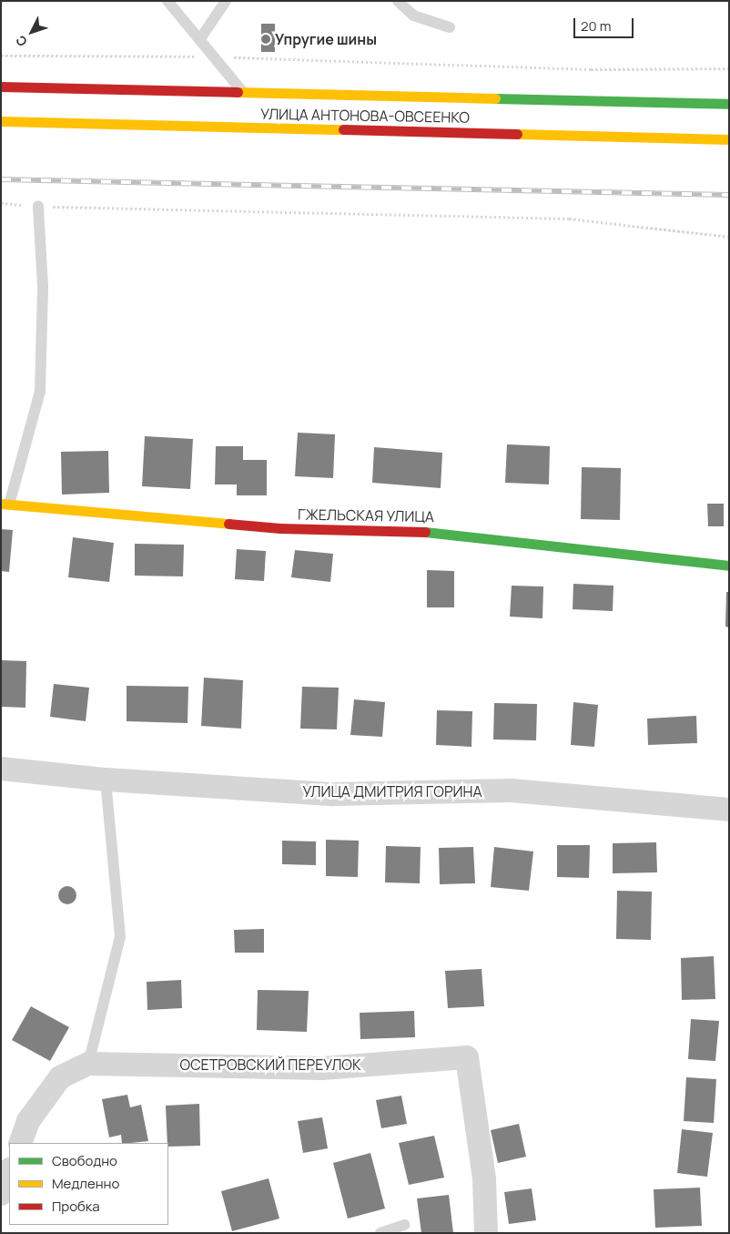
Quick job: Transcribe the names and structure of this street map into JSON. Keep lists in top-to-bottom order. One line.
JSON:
{"streets":{"main road":["УЛИЦА АНТОНОВА-ОВСЕЕНКО","ГЖЕЛЬСКАЯ УЛИЦА"],"street":["УЛИЦА ДМИТРИЯ ГОРИНА","ОСЕТРОВСКИЙ ПЕРЕУЛОК"]},"places":["Упругие шины"],"legend":["Свободно","Медленно","Пробка"],"scale_bar":"20 m","north":"bottom left"}
